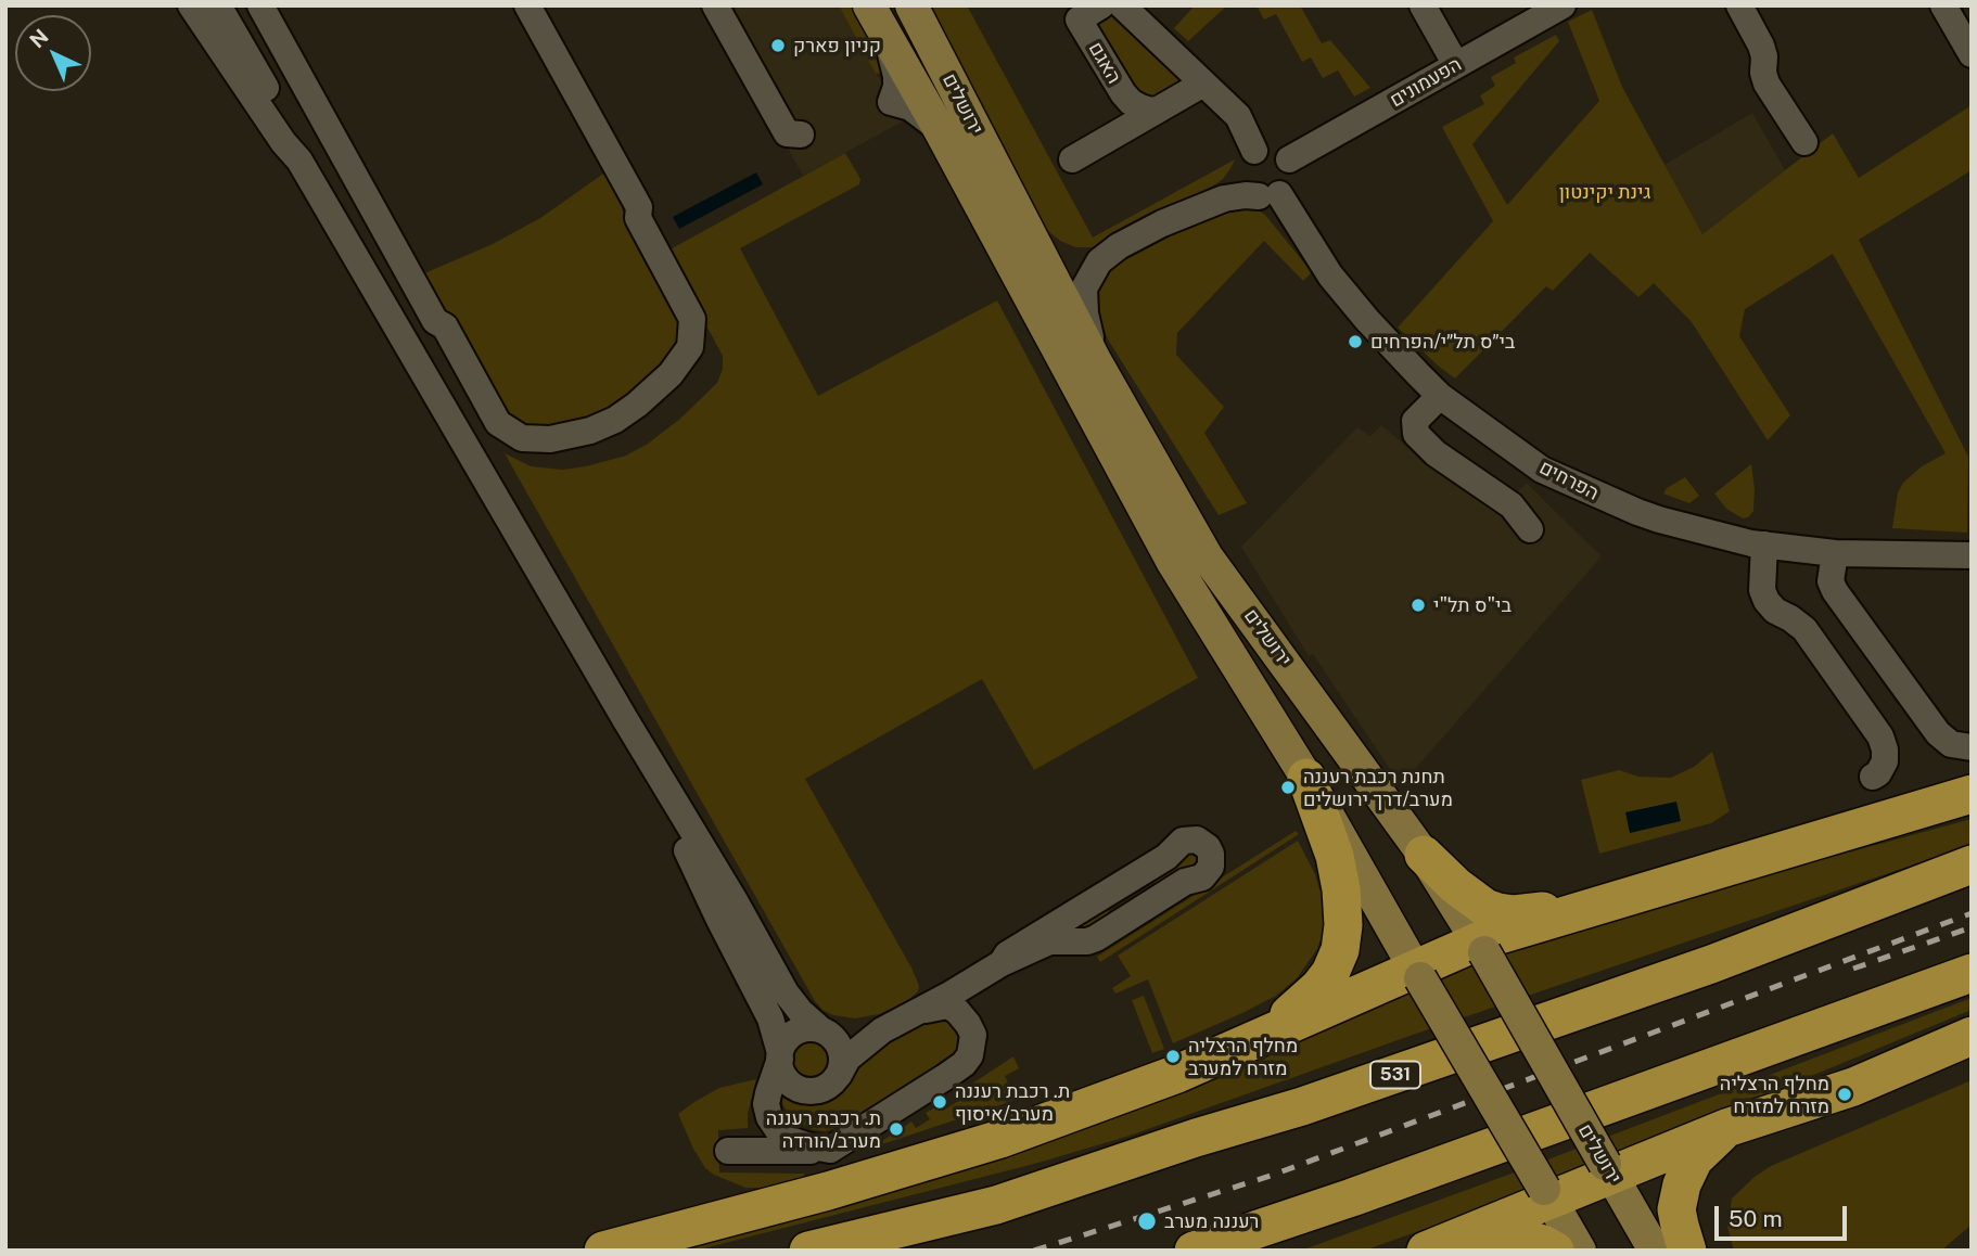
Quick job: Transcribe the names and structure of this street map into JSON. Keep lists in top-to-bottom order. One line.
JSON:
{"streets":{"highway":["531"],"main road":["ירושלים"],"street":["האגם","הפעמונים","הפרחים"]},"crossings":[["הפעמונים","הפרחים"]],"parks":["גינת יקינטון"],"places":["קניון פארק","בי״ס תל״י/הפרחים","בי\"ס תל\"י","תחנת רכבת רעננה מערב/דרך ירושלים","מחלף הרצליה מזרח למערב","מחלף הרצליה מזרח למזרח","ת. רכבת רעננה מערב/איסוף","ת. רכבת רעננה מערב/הורדה","רעננה מערב"],"scale_bar":"50 m","north":"top left"}
